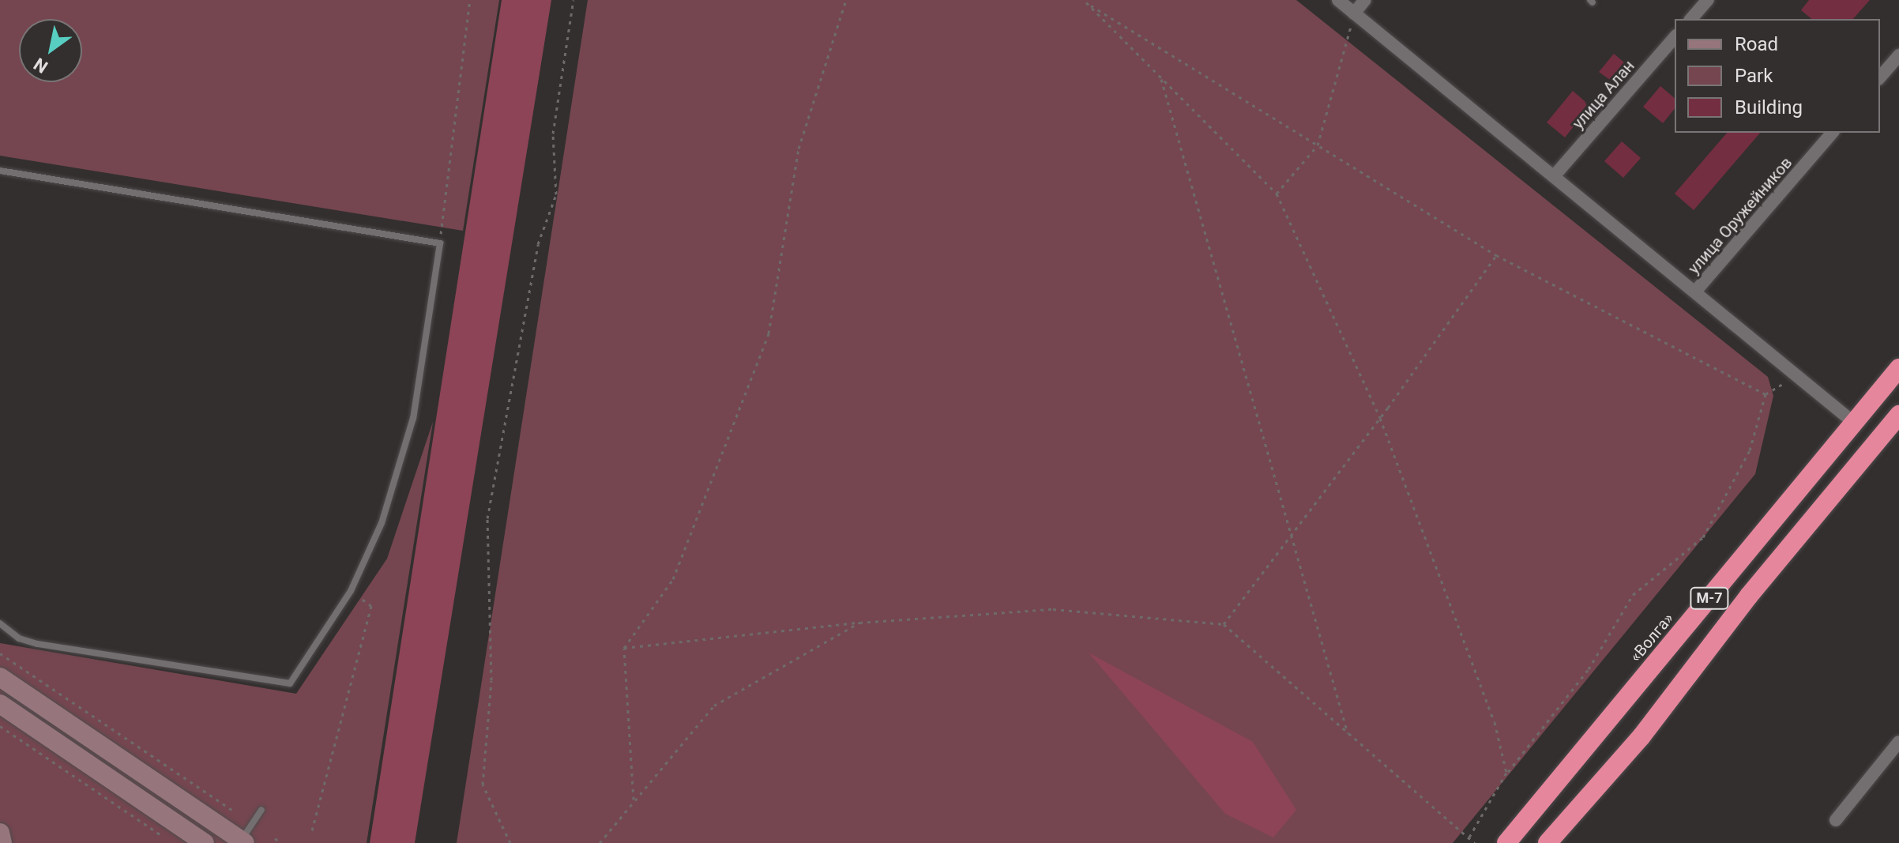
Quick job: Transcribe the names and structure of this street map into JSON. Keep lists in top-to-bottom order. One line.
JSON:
{"streets":{"highway":["М-7","«Волга»"],"street":["улица Алан","улица Оружейников"]},"legend":["Road","Park","Building"],"north":"bottom left"}
